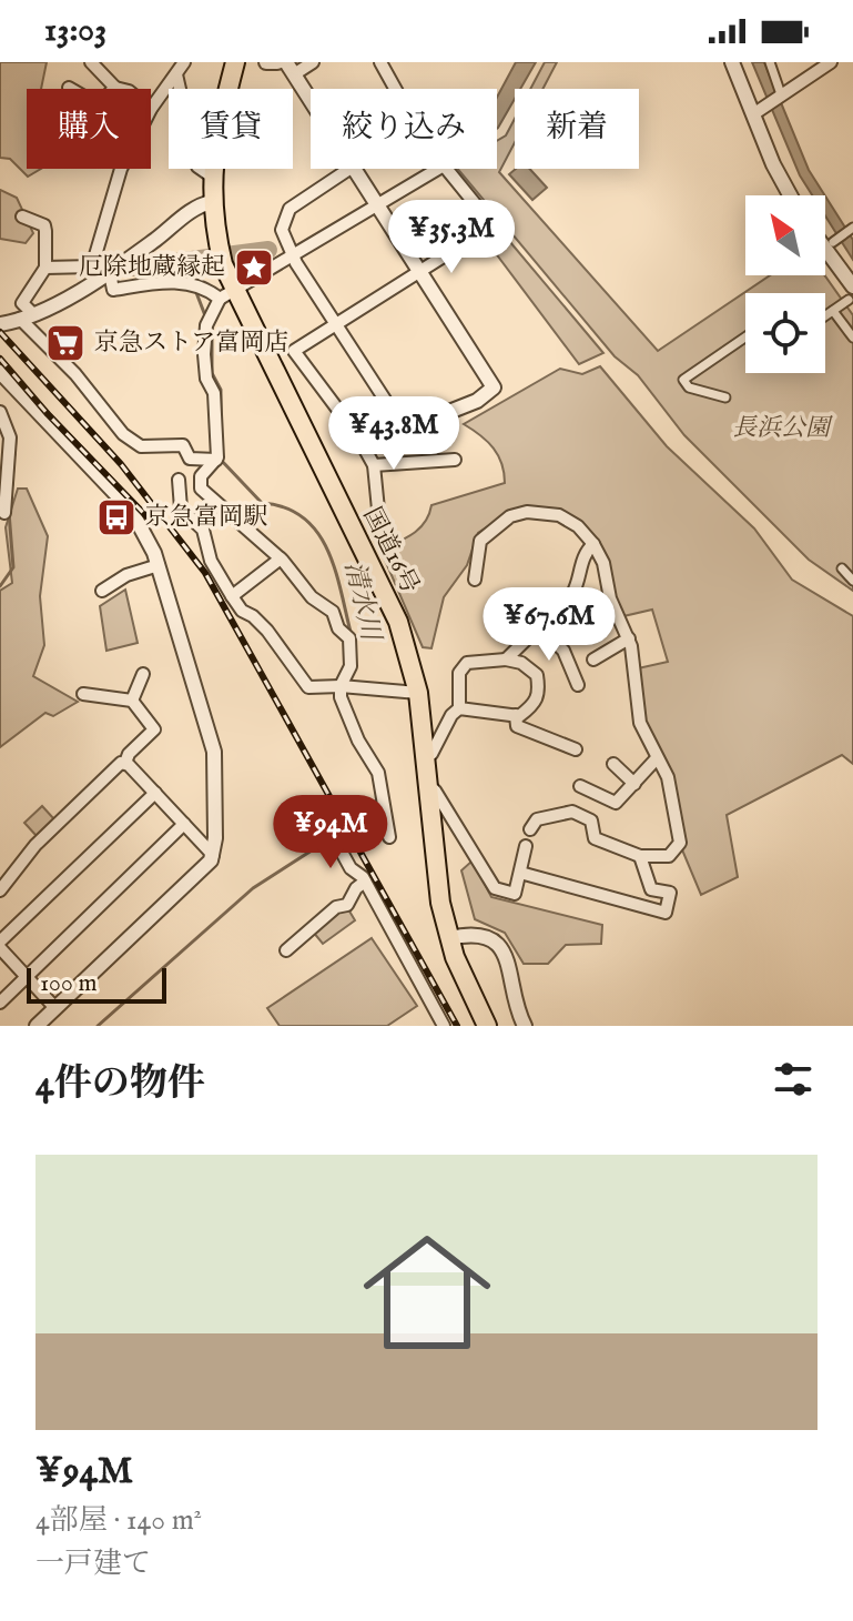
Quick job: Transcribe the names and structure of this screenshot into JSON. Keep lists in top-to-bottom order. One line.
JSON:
{"streets":{"highway":["国道16号"]},"water":["清水川"],"parks":["長浜公園"],"places":{"place":["厄除地蔵縁起"],"supermarket":["京急ストア富岡店"],"bus stop":["京急富岡駅"]},"scale_bar":"100 m","north":"top left","page":{"status":"13:03","chip":["購入","賃貸","絞り込み","新着"],"price":["¥35.3M","¥43.8M","¥67.6M","¥94M"],"scale":"100 m","heading":"4件の物件","list":[{"name":"¥94M","note":"4部屋 · 140 m² · 一戸建て"}]}}
